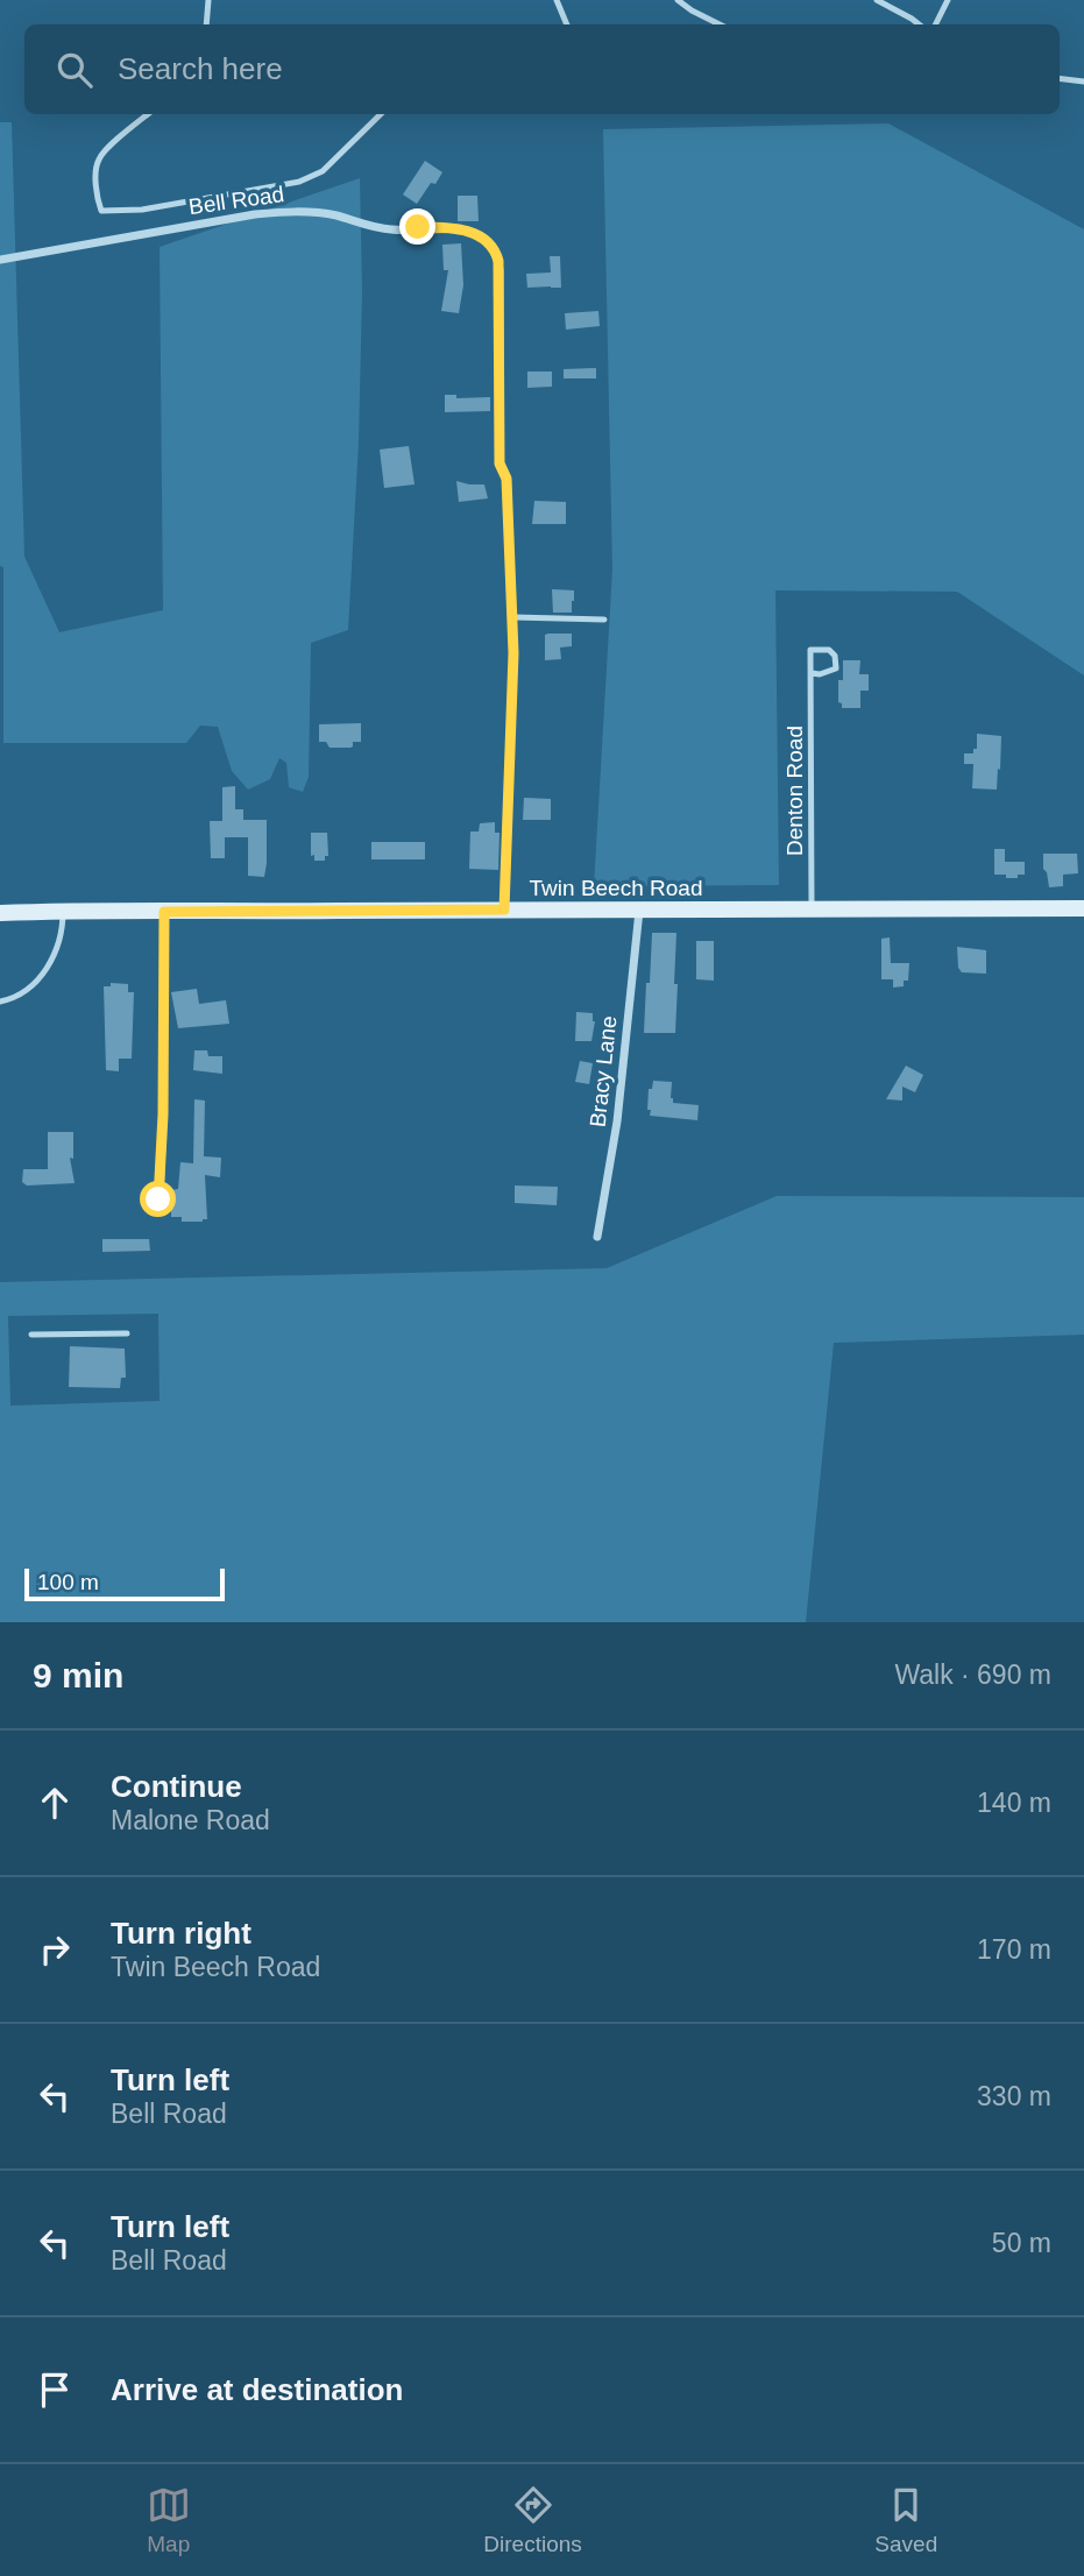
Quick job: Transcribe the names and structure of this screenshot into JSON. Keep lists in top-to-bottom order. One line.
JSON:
{"streets":{"street":["Bell Road","Twin Beech Road","Bracy Lane"],"lane":["Denton Road"]},"crossings":[["Bell Road","Twin Beech Road"],["Denton Road","Twin Beech Road"],["Twin Beech Road","Bracy Lane"]],"scale_bar":"100 m","page":{"search":"Search here","scale":"100 m","heading":["9 min","Walk · 690 m"],"list":[["Continue","Malone Road","140 m"],["Turn right","Twin Beech Road","170 m"],["Turn left","Bell Road","330 m"],["Turn left","Bell Road","50 m"],"Arrive at destination"],"nav":["Map","Directions","Saved"]}}
